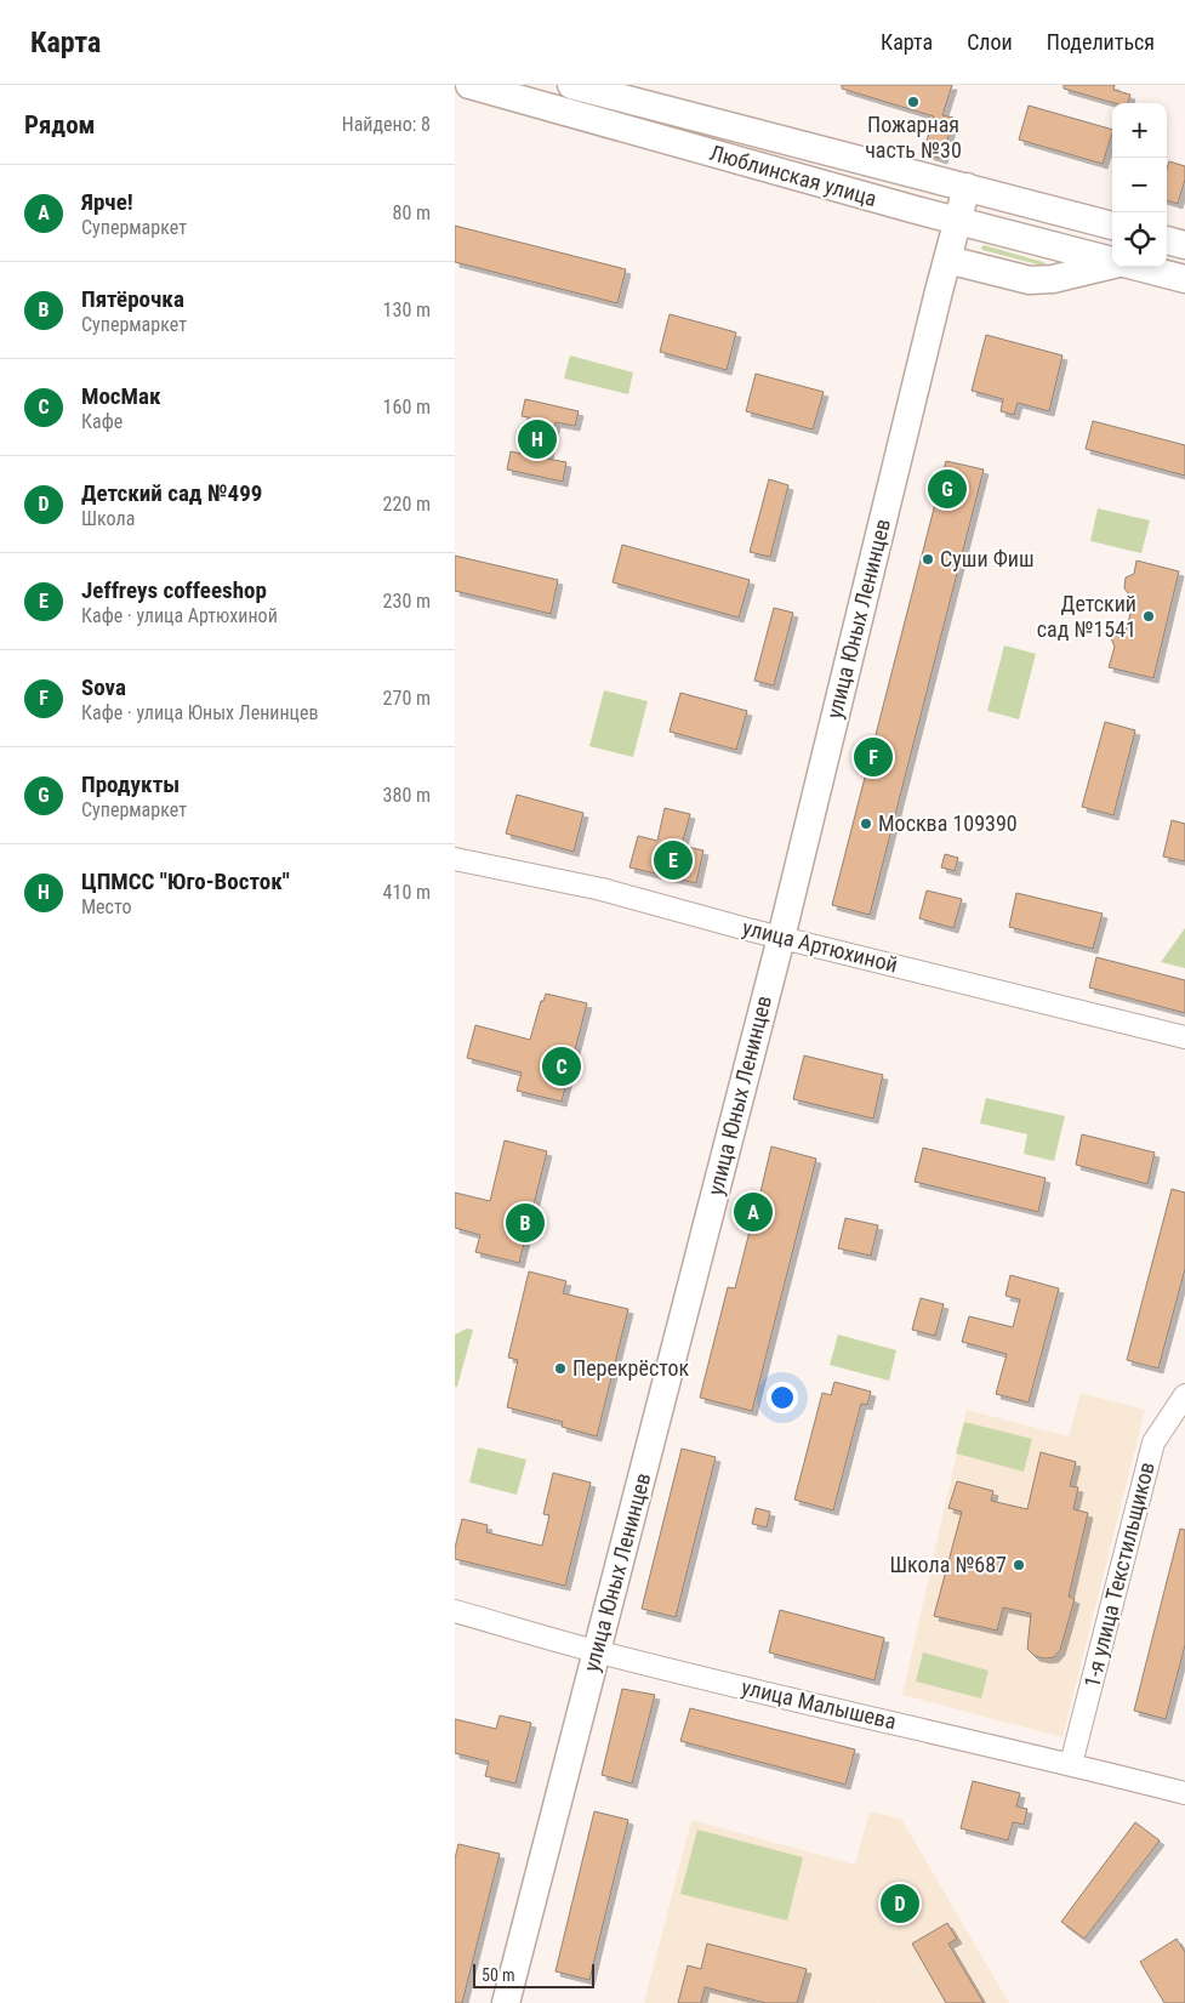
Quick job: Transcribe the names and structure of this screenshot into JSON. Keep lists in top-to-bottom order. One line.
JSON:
{"streets":{"main road":["Люблинская улица","улица Юных Ленинцев"],"street":["улица Артюхиной","1-я улица Текстильщиков","улица Малышева"]},"crossings":[["Люблинская улица","улица Юных Ленинцев"],["улица Юных Ленинцев","улица Артюхиной"],["улица Юных Ленинцев","улица Малышева"],["1-я улица Текстильщиков","улица Малышева"]],"places":["Пожарная часть №30","Суши Фиш","Детский сад №1541","Москва 109390","Перекрёсток","Школа №687"],"scale_bar":"50 m","page":{"header":"Карта","nav":["Карта","Слои","Поделиться"],"heading":["Рядом","Найдено: 8"],"map_buttons":["+","−"],"list":[{"mark":"A","name":"Ярче!","note":"Супермаркет","value":"80 m"},{"mark":"B","name":"Пятёрочка","note":"Супермаркет","value":"130 m"},{"mark":"C","name":"МосМак","note":"Кафе","value":"160 m"},{"mark":"D","name":"Детский сад №499","note":"Школа","value":"220 m"},{"mark":"E","name":"Jeffreys coffeeshop","note":"Кафе · улица Артюхиной","value":"230 m"},{"mark":"F","name":"Sova","note":"Кафе · улица Юных Ленинцев","value":"270 m"},{"mark":"G","name":"Продукты","note":"Супермаркет","value":"380 m"},{"mark":"H","name":"ЦПМСС \"Юго-Восток\"","note":"Место","value":"410 m"}],"pins":["H","G","F","E","C","A","B","D"],"scale":"50 m"}}
